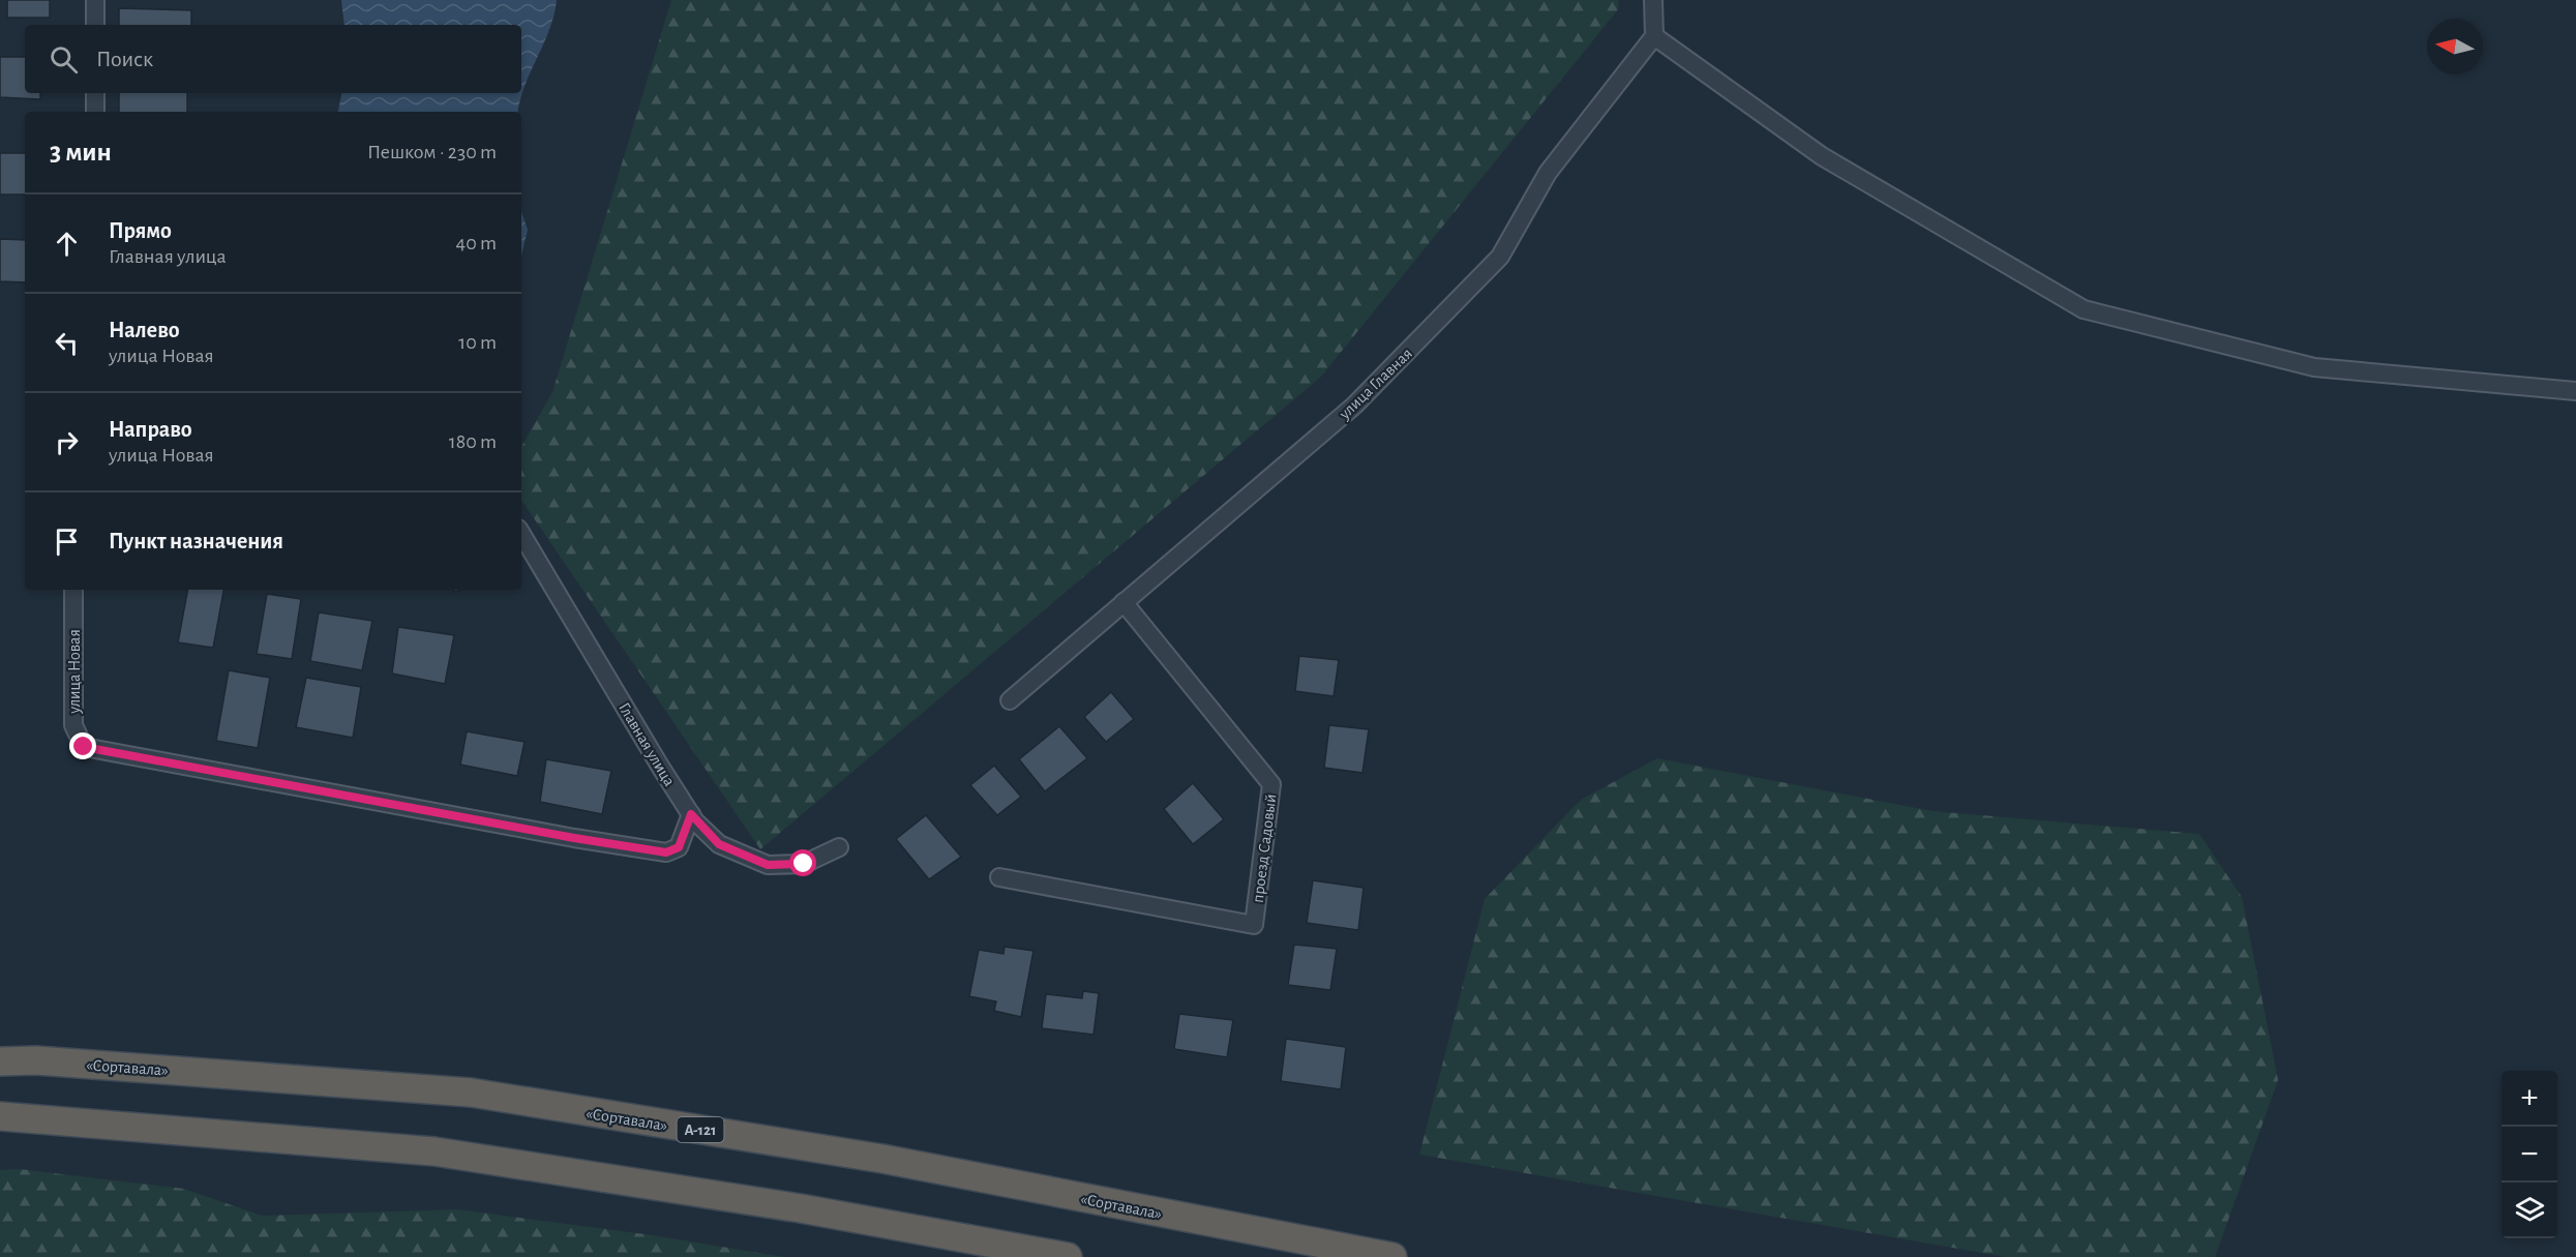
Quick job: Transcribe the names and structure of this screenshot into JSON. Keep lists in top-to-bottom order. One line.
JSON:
{"streets":{"highway":["«Сортавала»","А-121"],"street":["улица Главная","улица Новая","Главная улица","проезд Садовый"]},"crossings":[["улица Главная","проезд Садовый"],["улица Новая","Главная улица"]],"north":"left","page":{"search":"Поиск","heading":["3 мин","Пешком · 230 m"],"list":[["Прямо","Главная улица","40 m"],["Налево","улица Новая","10 m"],["Направо","улица Новая","180 m"],"Пункт назначения"],"map_buttons":["+","−"]}}
